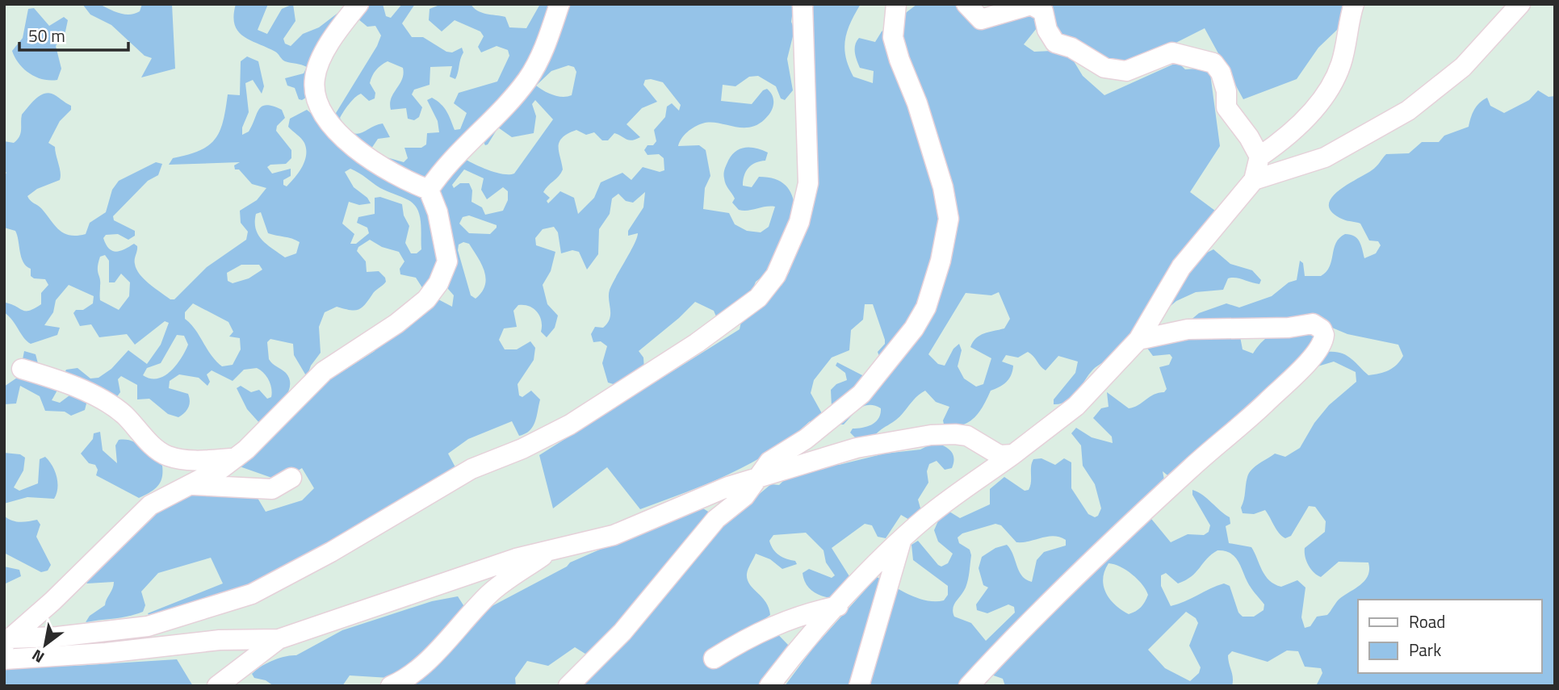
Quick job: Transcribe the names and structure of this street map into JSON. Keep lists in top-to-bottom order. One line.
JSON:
{"legend":["Road","Park"],"scale_bar":"50 m","north":"bottom left"}
